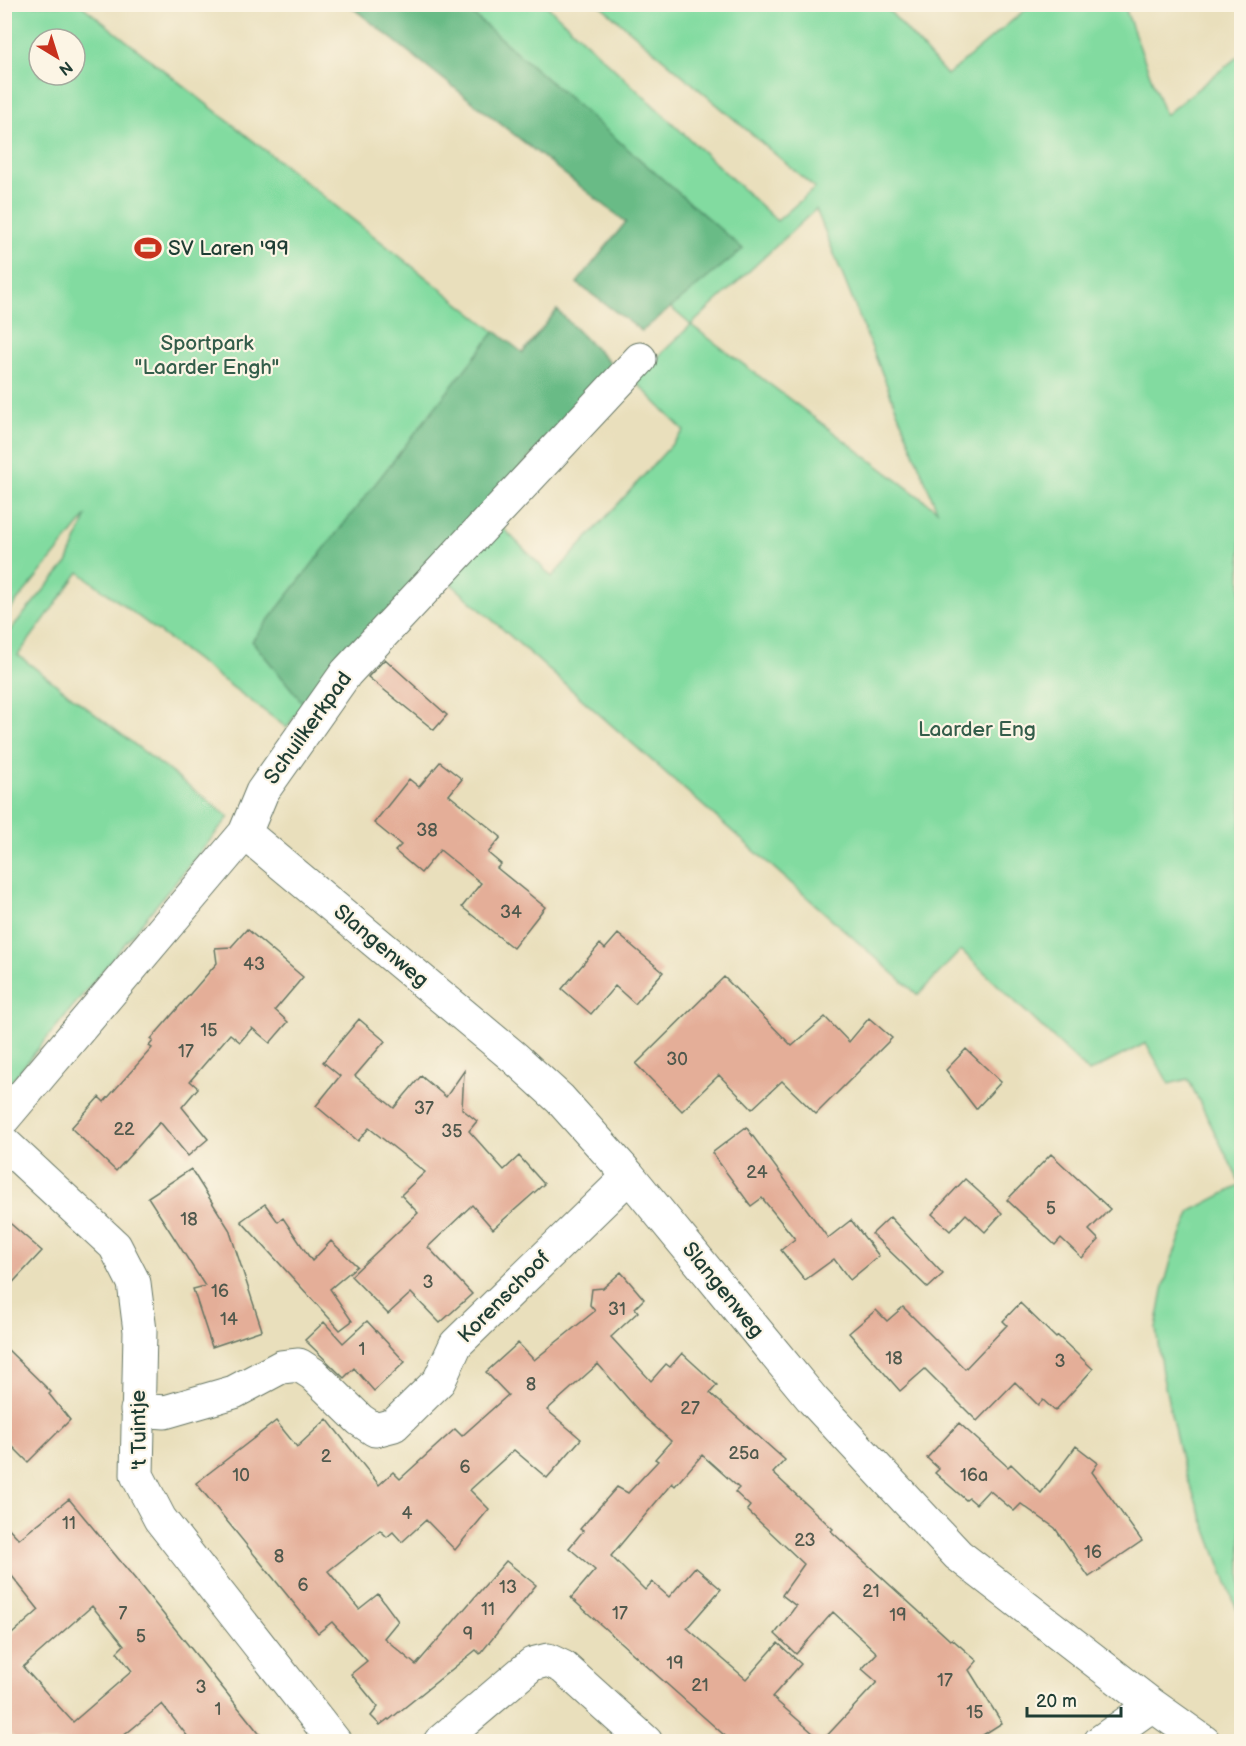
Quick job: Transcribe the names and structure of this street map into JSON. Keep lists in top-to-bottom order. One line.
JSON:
{"streets":{"street":["Schuilkerkpad","Slangenweg","Korenschoof","'t Tuintje"]},"crossings":[["Schuilkerkpad","Slangenweg"],["Slangenweg","Korenschoof"],["Korenschoof","'t Tuintje"]],"parks":["Sportpark \"Laarder Engh\"","Laarder Eng"],"places":{"sports":["SV Laren '99"]},"house_numbers":["38","34","43","15","17","30","37","22","35","24","5","18","3","16","31","14","1","18","3","8","27","25a","2","6","10","16a","4","11","23","16","8","6","13","21","11","7","17","19","9","5","19","17","21","3","1","15"],"scale_bar":"20 m","north":"bottom right"}
